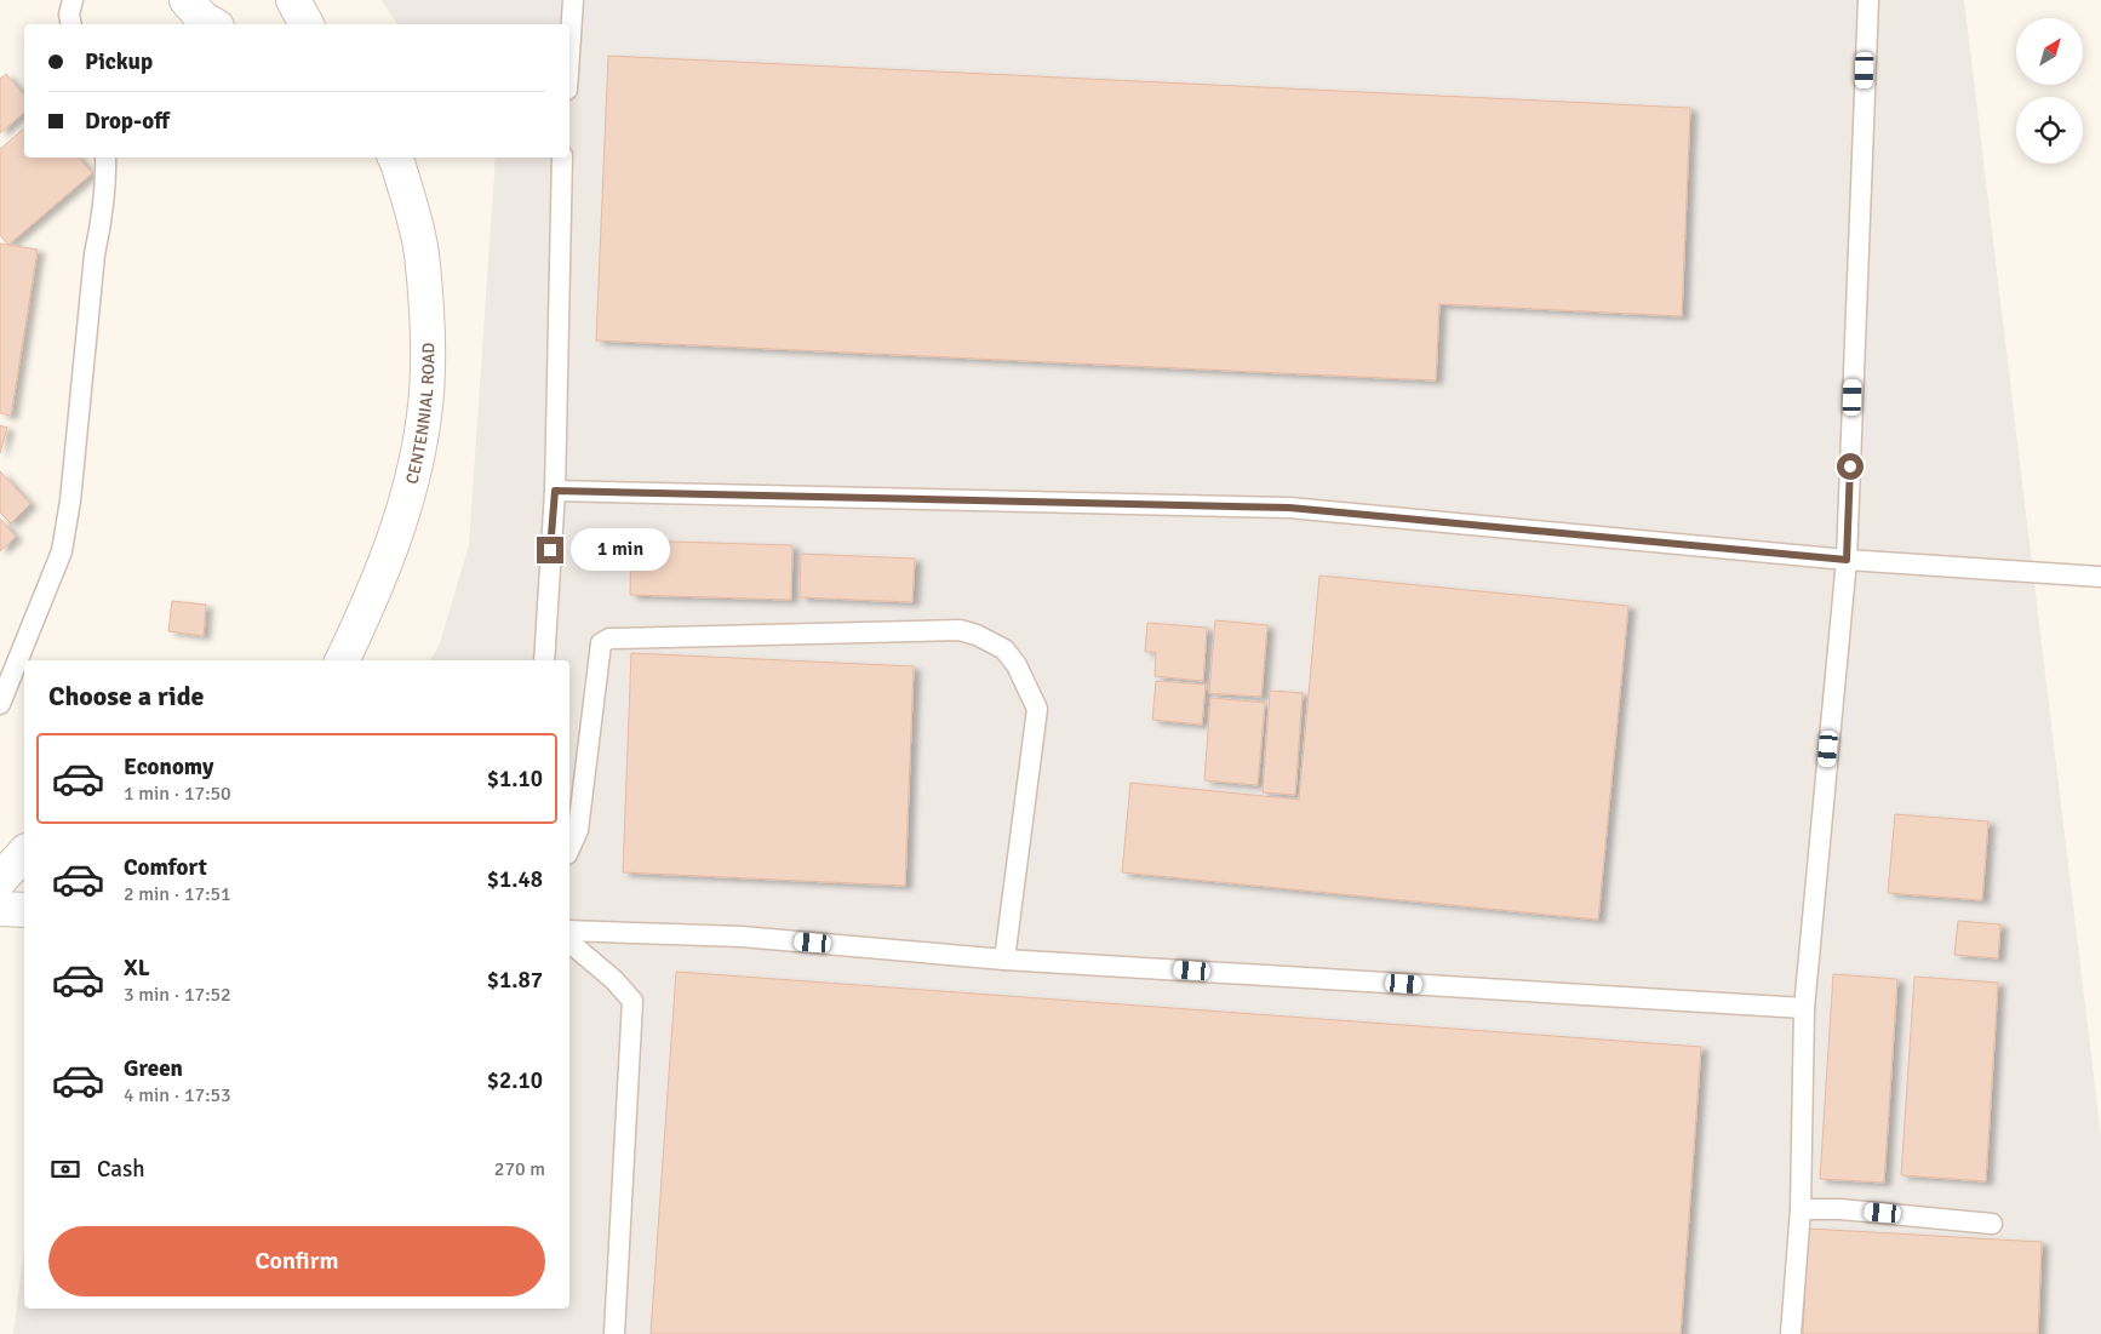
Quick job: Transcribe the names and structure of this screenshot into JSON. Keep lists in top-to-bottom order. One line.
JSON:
{"streets":{"street":["CENTENNIAL ROAD"]},"north":"top right","page":{"banner":["Pickup","Drop-off"],"bubble":"1 min","heading":"Choose a ride","list":[{"name":"Economy","note":"1 min · 17:50","value":"$1.10"},{"name":"Comfort","note":"2 min · 17:51","value":"$1.48"},{"name":"XL","note":"3 min · 17:52","value":"$1.87"},{"name":"Green","note":"4 min · 17:53","value":"$2.10"}],"pay":["Cash","270 m"],"buttons":"Confirm"}}
